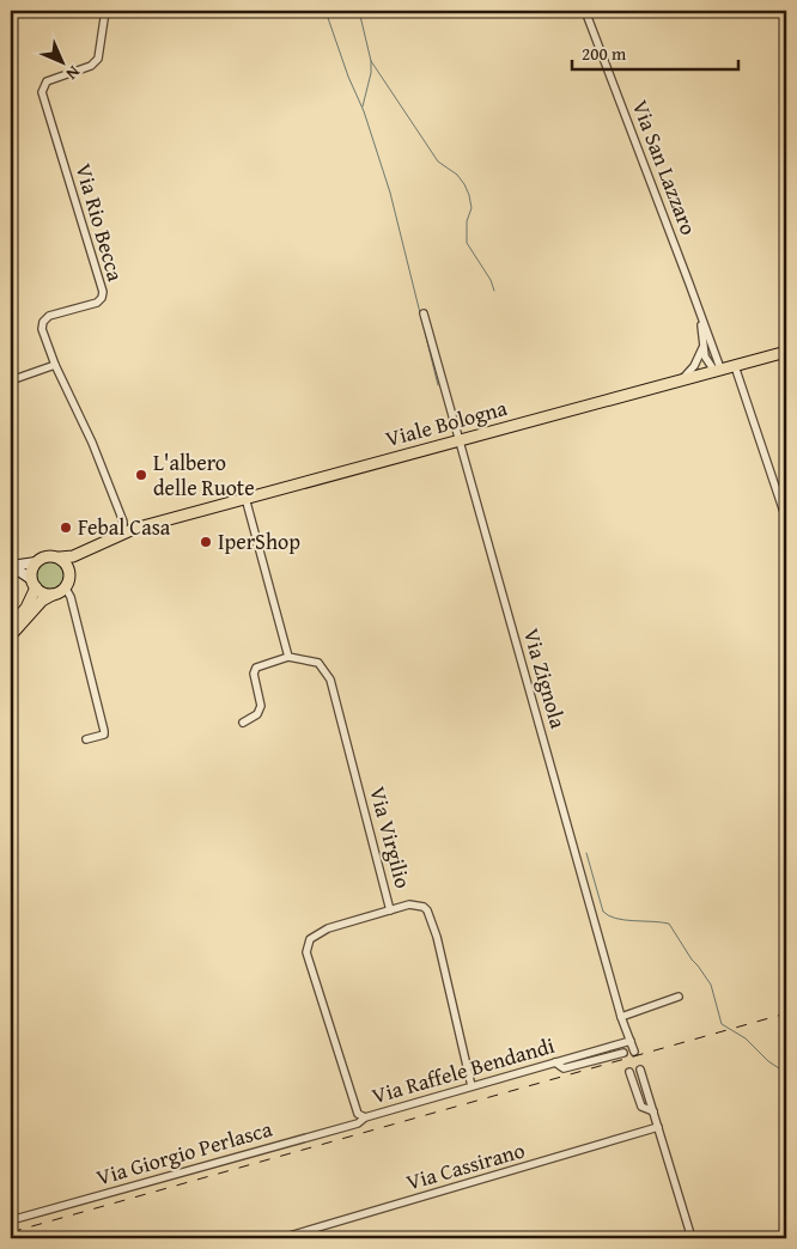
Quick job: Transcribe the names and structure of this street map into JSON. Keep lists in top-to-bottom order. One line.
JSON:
{"streets":{"main road":["Viale Bologna"],"street":["Via San Lazzaro","Via Rio Becca","Via Zignola","Via Virgilio","Via Raffele Bendandi","Via Giorgio Perlasca","Via Cassirano"]},"crossings":[["Via San Lazzaro","Viale Bologna"],["Via Rio Becca","Viale Bologna"],["Viale Bologna","Via Zignola"],["Via Zignola","Via Raffele Bendandi"],["Via Virgilio","Via Raffele Bendandi"],["Via Raffele Bendandi","Via Giorgio Perlasca"]],"places":["L'albero delle Ruote","Febal Casa","IperShop"],"scale_bar":"200 m","north":"bottom right"}
